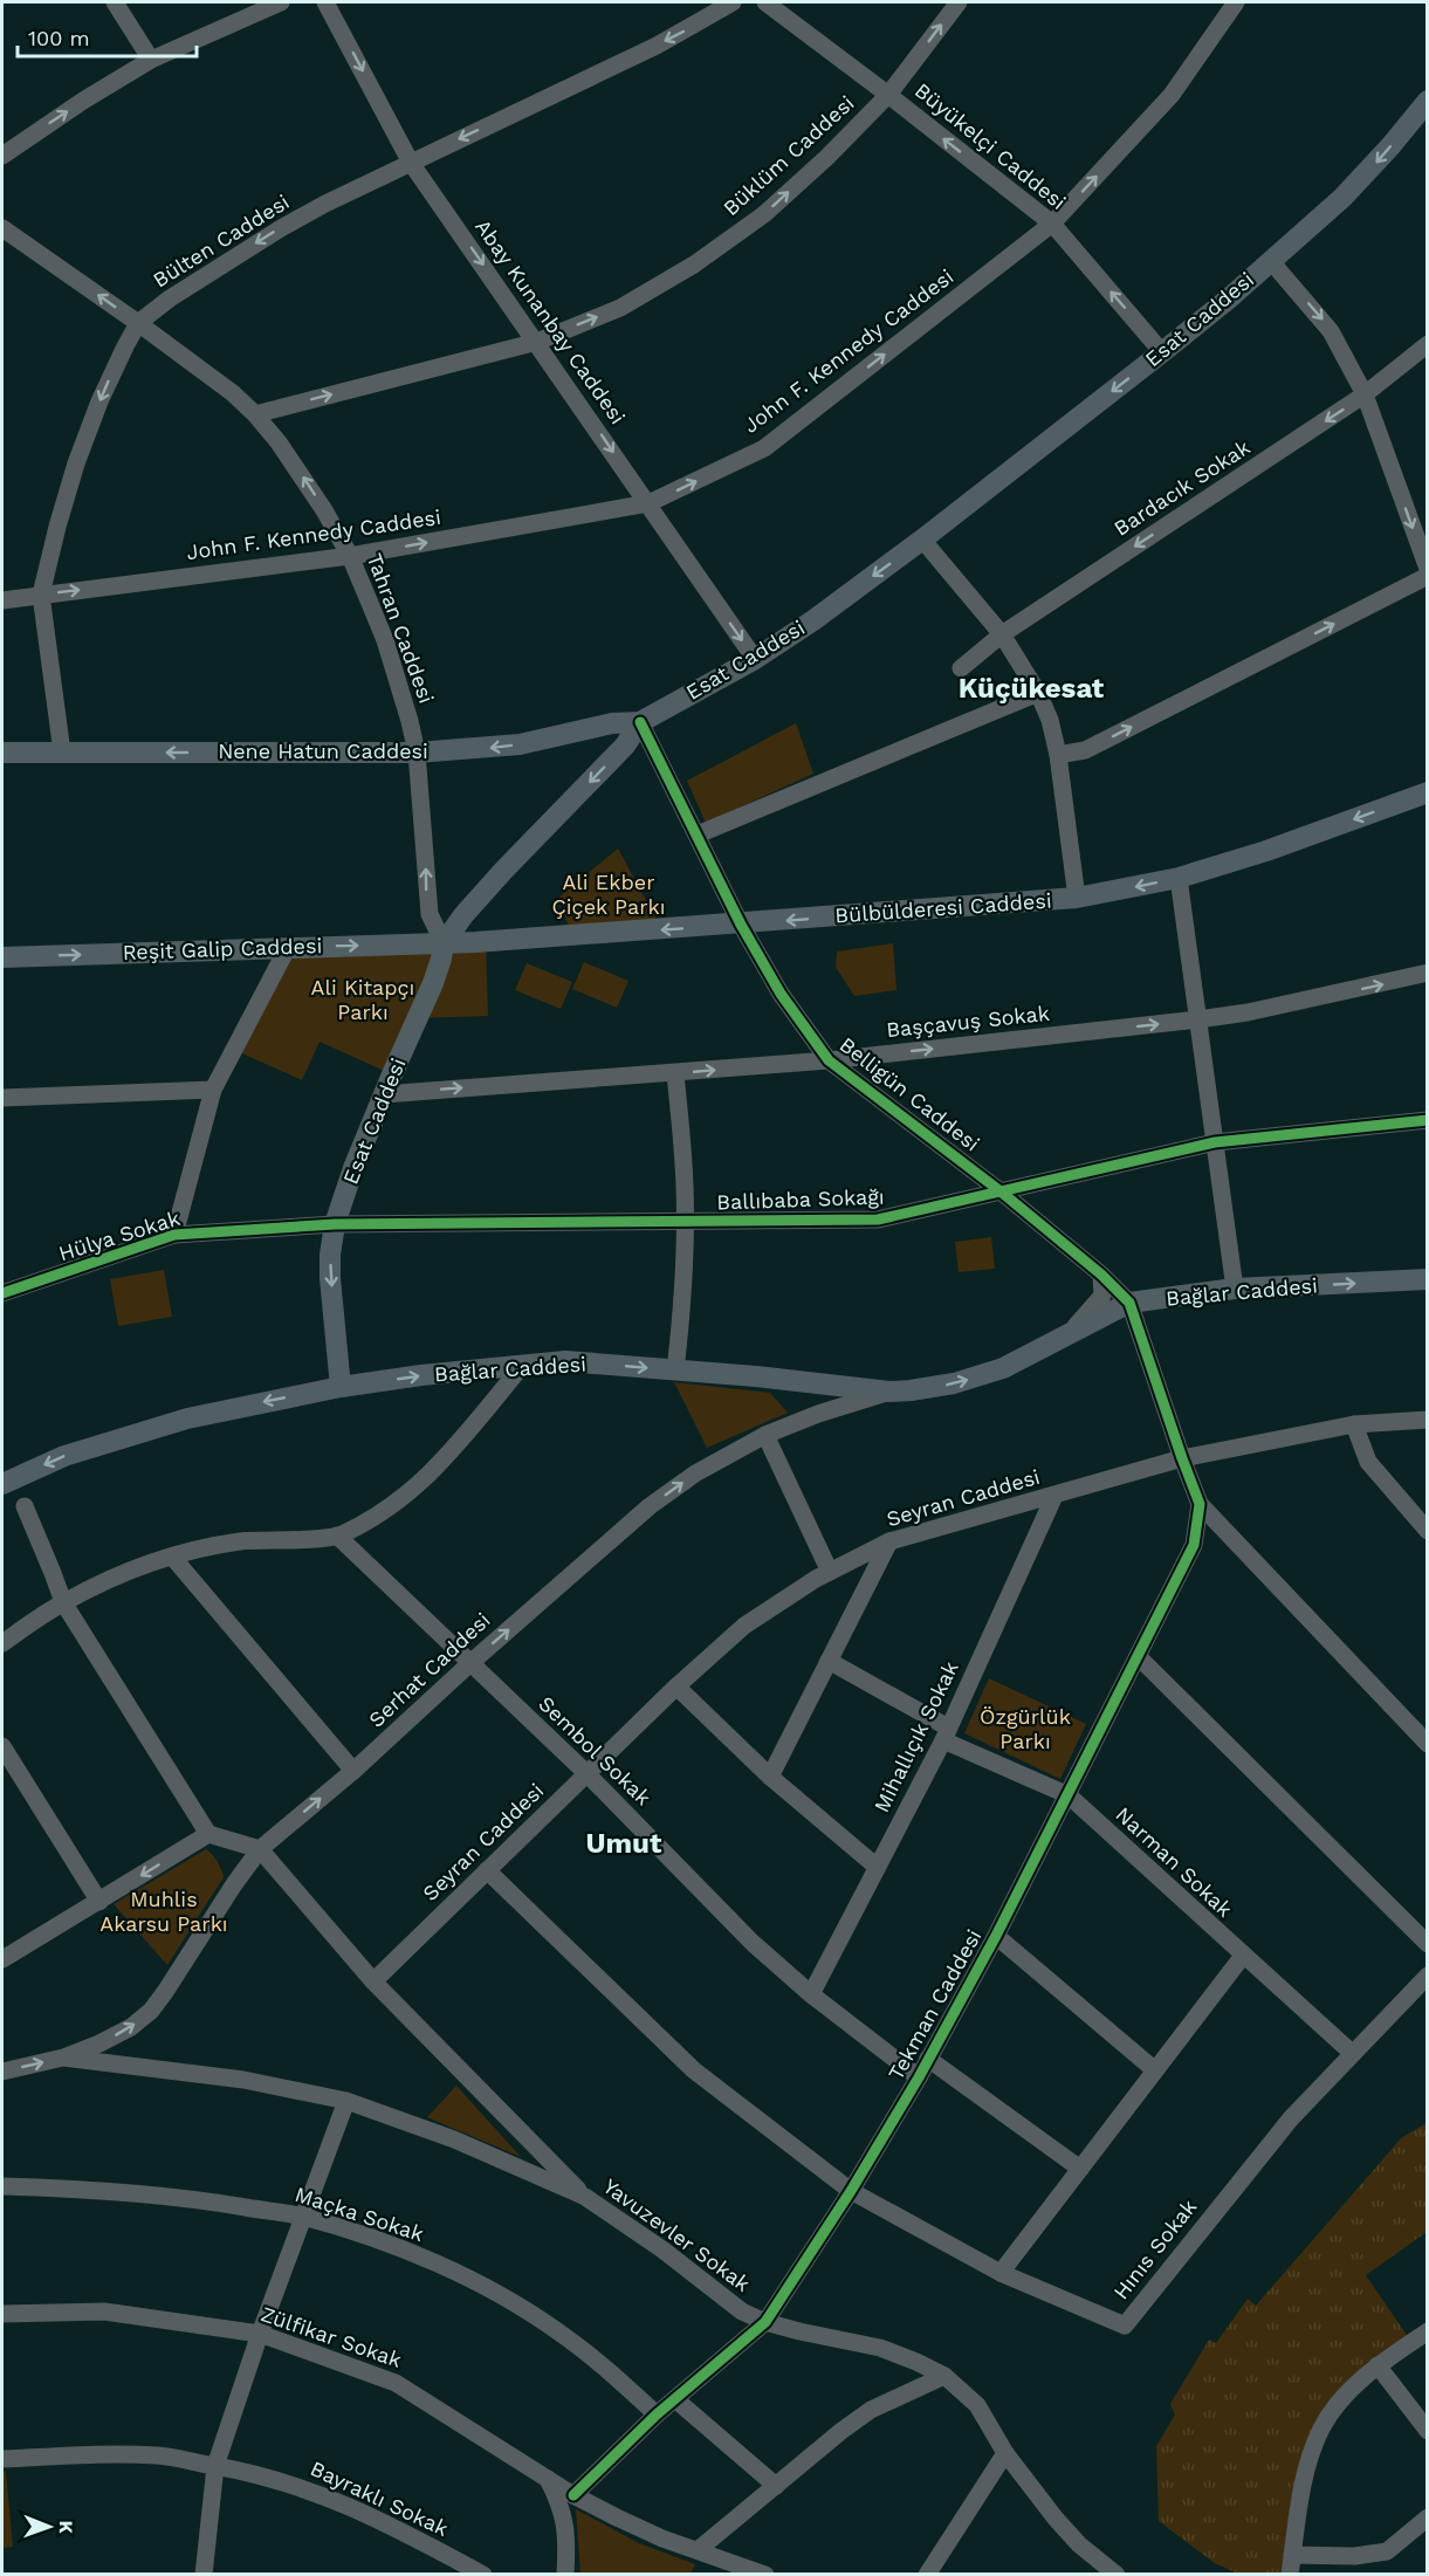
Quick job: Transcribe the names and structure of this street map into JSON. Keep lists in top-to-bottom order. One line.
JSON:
{"streets":{"main road":["Esat Caddesi","Nene Hatun Caddesi","Bülbülderesi Caddesi","Reşit Galip Caddesi","Bağlar Caddesi"],"street":["Büyükelçi Caddesi","Büklüm Caddesi","Bülten Caddesi","Abay Kunanbay Caddesi","John F. Kennedy Caddesi","Bardacık Sokak","Tahran Caddesi","Başçavuş Sokak","Belligün Caddesi","Ballıbaba Sokağı","Hülya Sokak","Seyran Caddesi","Serhat Caddesi","Mihallıçık Sokak","Sembol Sokak","Narman Sokak","Tekman Caddesi","Maçka Sokak","Yavuzevler Sokak","Hınıs Sokak","Zülfikar Sokak","Bayraklı Sokak"]},"crossings":[["Büyükelçi Caddesi","Büklüm Caddesi"],["Büyükelçi Caddesi","Esat Caddesi"],["Büyükelçi Caddesi","John F. Kennedy Caddesi"],["Büklüm Caddesi","Abay Kunanbay Caddesi"],["Büklüm Caddesi","Tahran Caddesi"],["Bülten Caddesi","Abay Kunanbay Caddesi"],["Bülten Caddesi","John F. Kennedy Caddesi"],["Bülten Caddesi","Tahran Caddesi"],["Bülten Caddesi","Nene Hatun Caddesi"],["Esat Caddesi","Abay Kunanbay Caddesi"],["Esat Caddesi","Tahran Caddesi"],["Esat Caddesi","Nene Hatun Caddesi"],["Esat Caddesi","Bülbülderesi Caddesi"],["Esat Caddesi","Reşit Galip Caddesi"],["Esat Caddesi","Başçavuş Sokak"],["Esat Caddesi","Belligün Caddesi"],["Esat Caddesi","Ballıbaba Sokağı"],["Esat Caddesi","Hülya Sokak"],["Esat Caddesi","Bağlar Caddesi"],["Abay Kunanbay Caddesi","John F. Kennedy Caddesi"],["John F. Kennedy Caddesi","Tahran Caddesi"],["Tahran Caddesi","Nene Hatun Caddesi"],["Tahran Caddesi","Bülbülderesi Caddesi"],["Tahran Caddesi","Reşit Galip Caddesi"],["Nene Hatun Caddesi","Belligün Caddesi"],["Bülbülderesi Caddesi","Reşit Galip Caddesi"],["Bülbülderesi Caddesi","Belligün Caddesi"],["Başçavuş Sokak","Belligün Caddesi"],["Belligün Caddesi","Ballıbaba Sokağı"],["Belligün Caddesi","Bağlar Caddesi"],["Belligün Caddesi","Tekman Caddesi"],["Ballıbaba Sokağı","Hülya Sokak"],["Bağlar Caddesi","Serhat Caddesi"],["Bağlar Caddesi","Tekman Caddesi"],["Seyran Caddesi","Mihallıçık Sokak"],["Seyran Caddesi","Sembol Sokak"],["Seyran Caddesi","Tekman Caddesi"],["Seyran Caddesi","Hınıs Sokak"],["Serhat Caddesi","Sembol Sokak"],["Serhat Caddesi","Yavuzevler Sokak"],["Mihallıçık Sokak","Sembol Sokak"],["Mihallıçık Sokak","Narman Sokak"],["Sembol Sokak","Tekman Caddesi"],["Narman Sokak","Tekman Caddesi"],["Narman Sokak","Hınıs Sokak"],["Tekman Caddesi","Maçka Sokak"],["Tekman Caddesi","Yavuzevler Sokak"],["Tekman Caddesi","Hınıs Sokak"],["Tekman Caddesi","Zülfikar Sokak"]],"one_way":["Büyükelçi Caddesi","Büklüm Caddesi","Bülten Caddesi","Esat Caddesi","Abay Kunanbay Caddesi","John F. Kennedy Caddesi","Tahran Caddesi","Nene Hatun Caddesi","Bülbülderesi Caddesi","Reşit Galip Caddesi","Başçavuş Sokak","Serhat Caddesi"],"districts":["Küçükesat","Umut"],"parks":["Ali Ekber Çiçek Parkı","Ali Kitapçı Parkı","Özgürlük Parkı","Muhlis Akarsu Parkı"],"scale_bar":"100 m","north":"right"}
